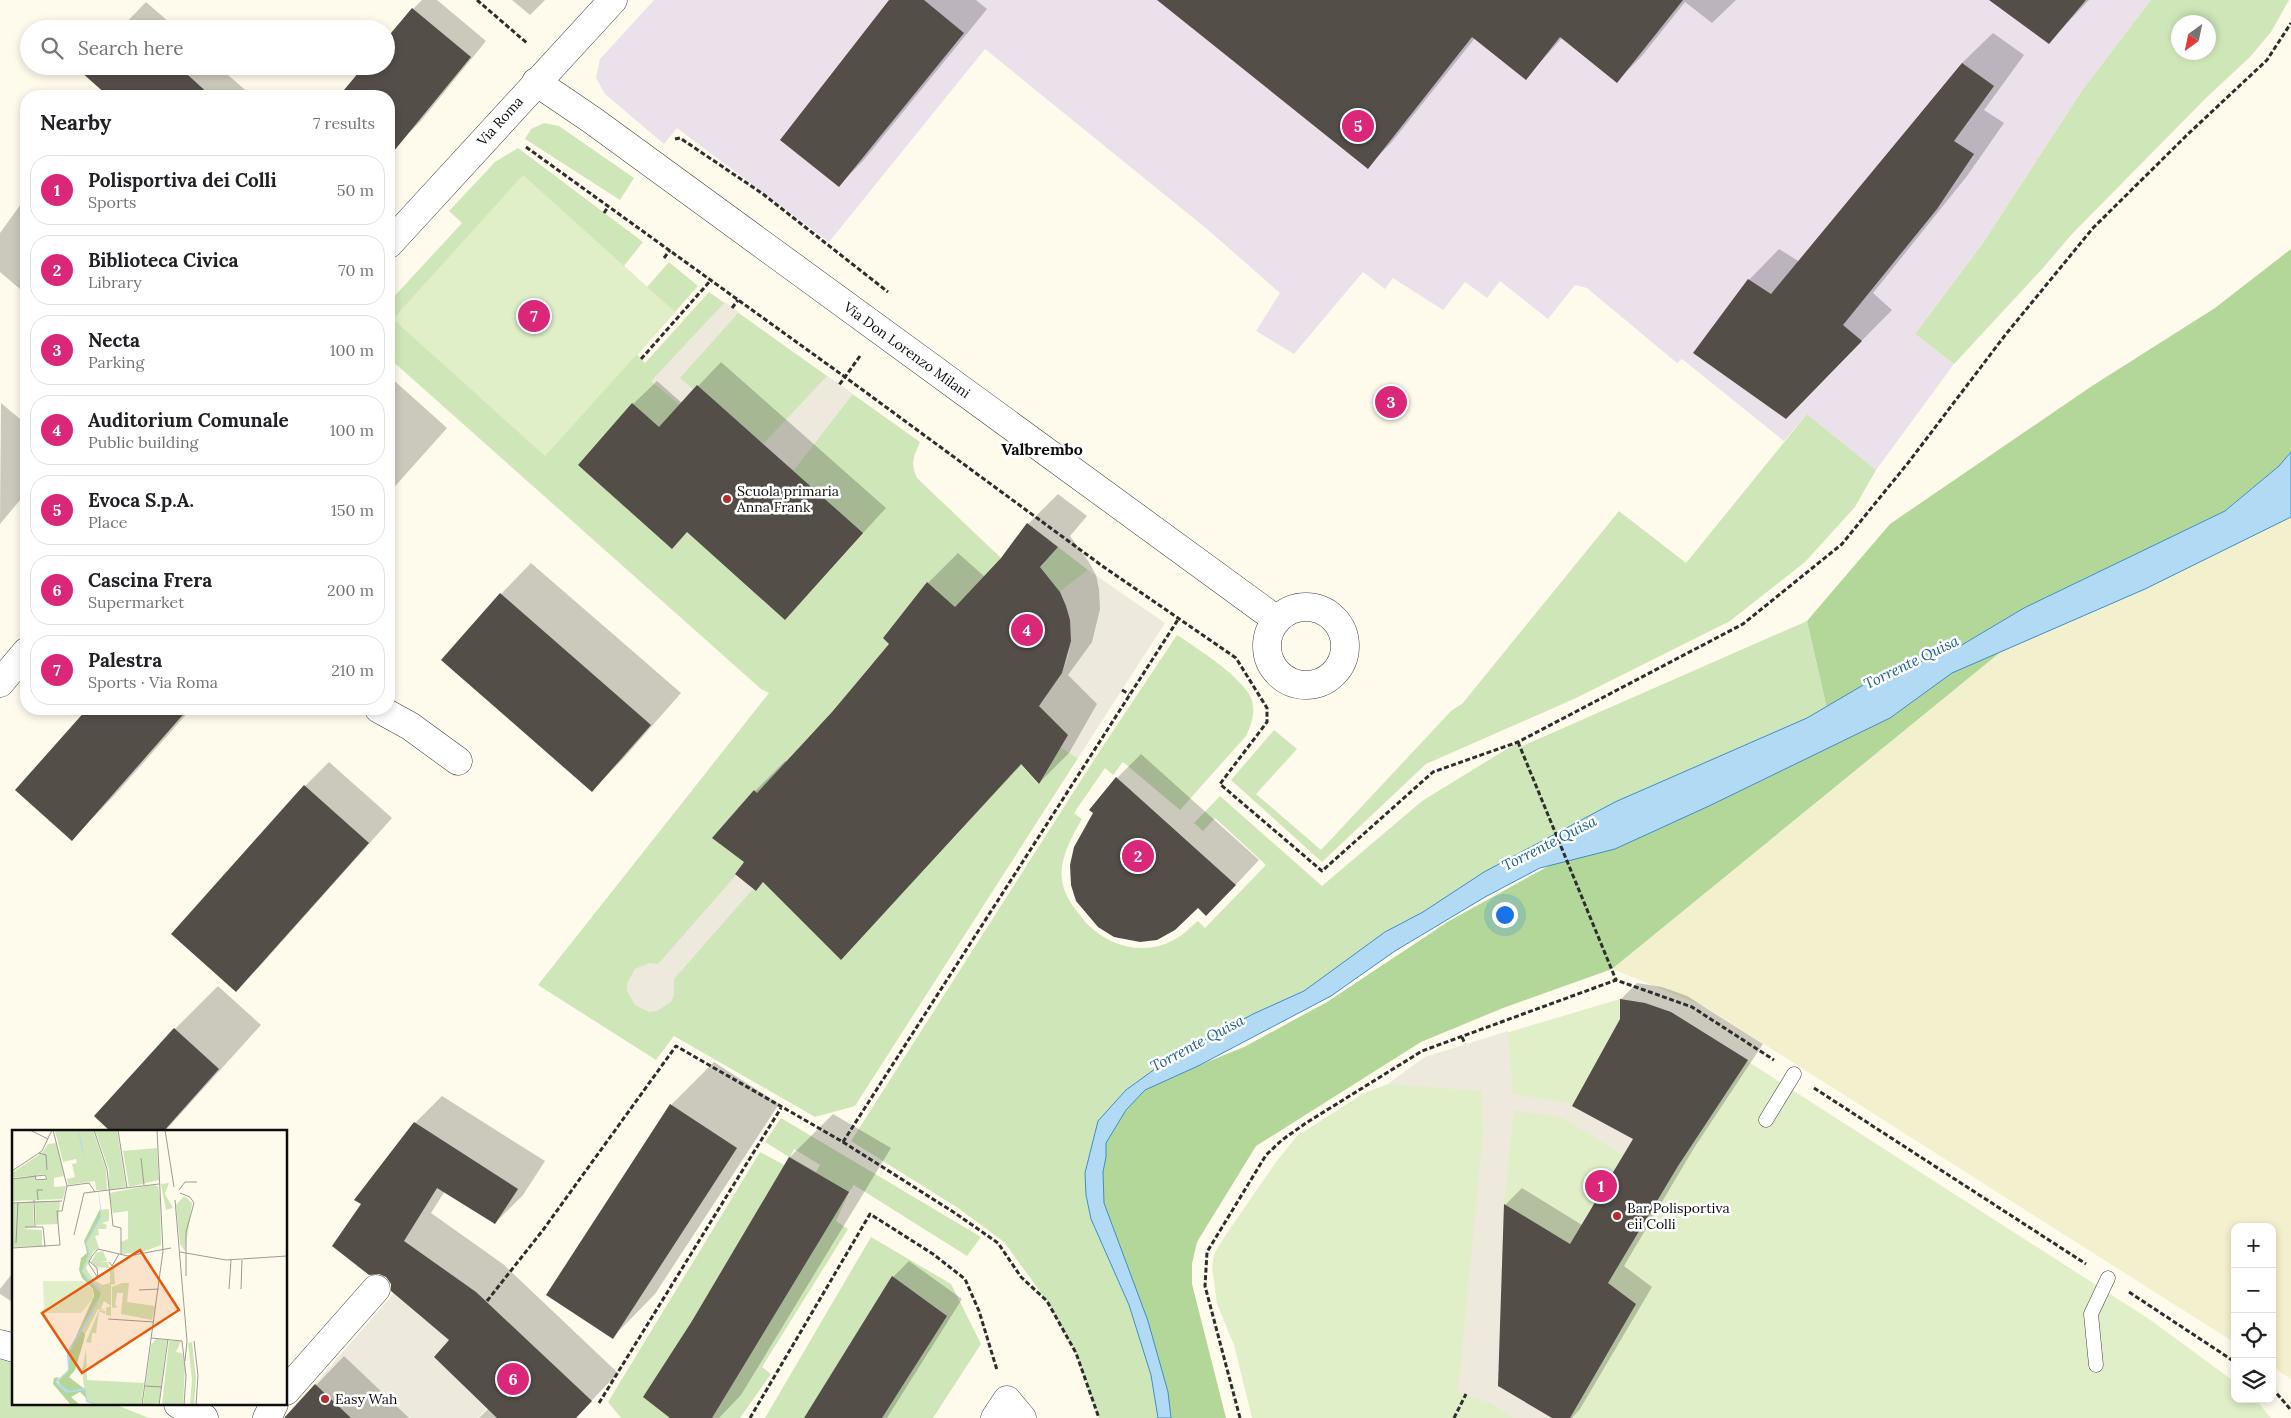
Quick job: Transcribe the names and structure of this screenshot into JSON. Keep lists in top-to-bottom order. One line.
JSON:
{"streets":{"street":["Via Roma","Via Don Lorenzo Milani"]},"crossings":[["Via Roma","Via Don Lorenzo Milani"]],"districts":["Valbrembo"],"water":["Torrente Quisa"],"places":["Scuola primaria Anna Frank","Bar Polisportiva eii Colli","Easy Wah"],"north":"bottom left","page":{"search":"Search here","heading":["Nearby","7 results"],"pins":["5","7","3","4","2","1","6"],"list":[{"mark":"1","name":"Polisportiva dei Colli","note":"Sports","value":"50 m"},{"mark":"2","name":"Biblioteca Civica","note":"Library","value":"70 m"},{"mark":"3","name":"Necta","note":"Parking","value":"100 m"},{"mark":"4","name":"Auditorium Comunale","note":"Public building","value":"100 m"},{"mark":"5","name":"Evoca S.p.A.","note":"Place","value":"150 m"},{"mark":"6","name":"Cascina Frera","note":"Supermarket","value":"200 m"},{"mark":"7","name":"Palestra","note":"Sports · Via Roma","value":"210 m"}],"map_buttons":["+","−"]}}
